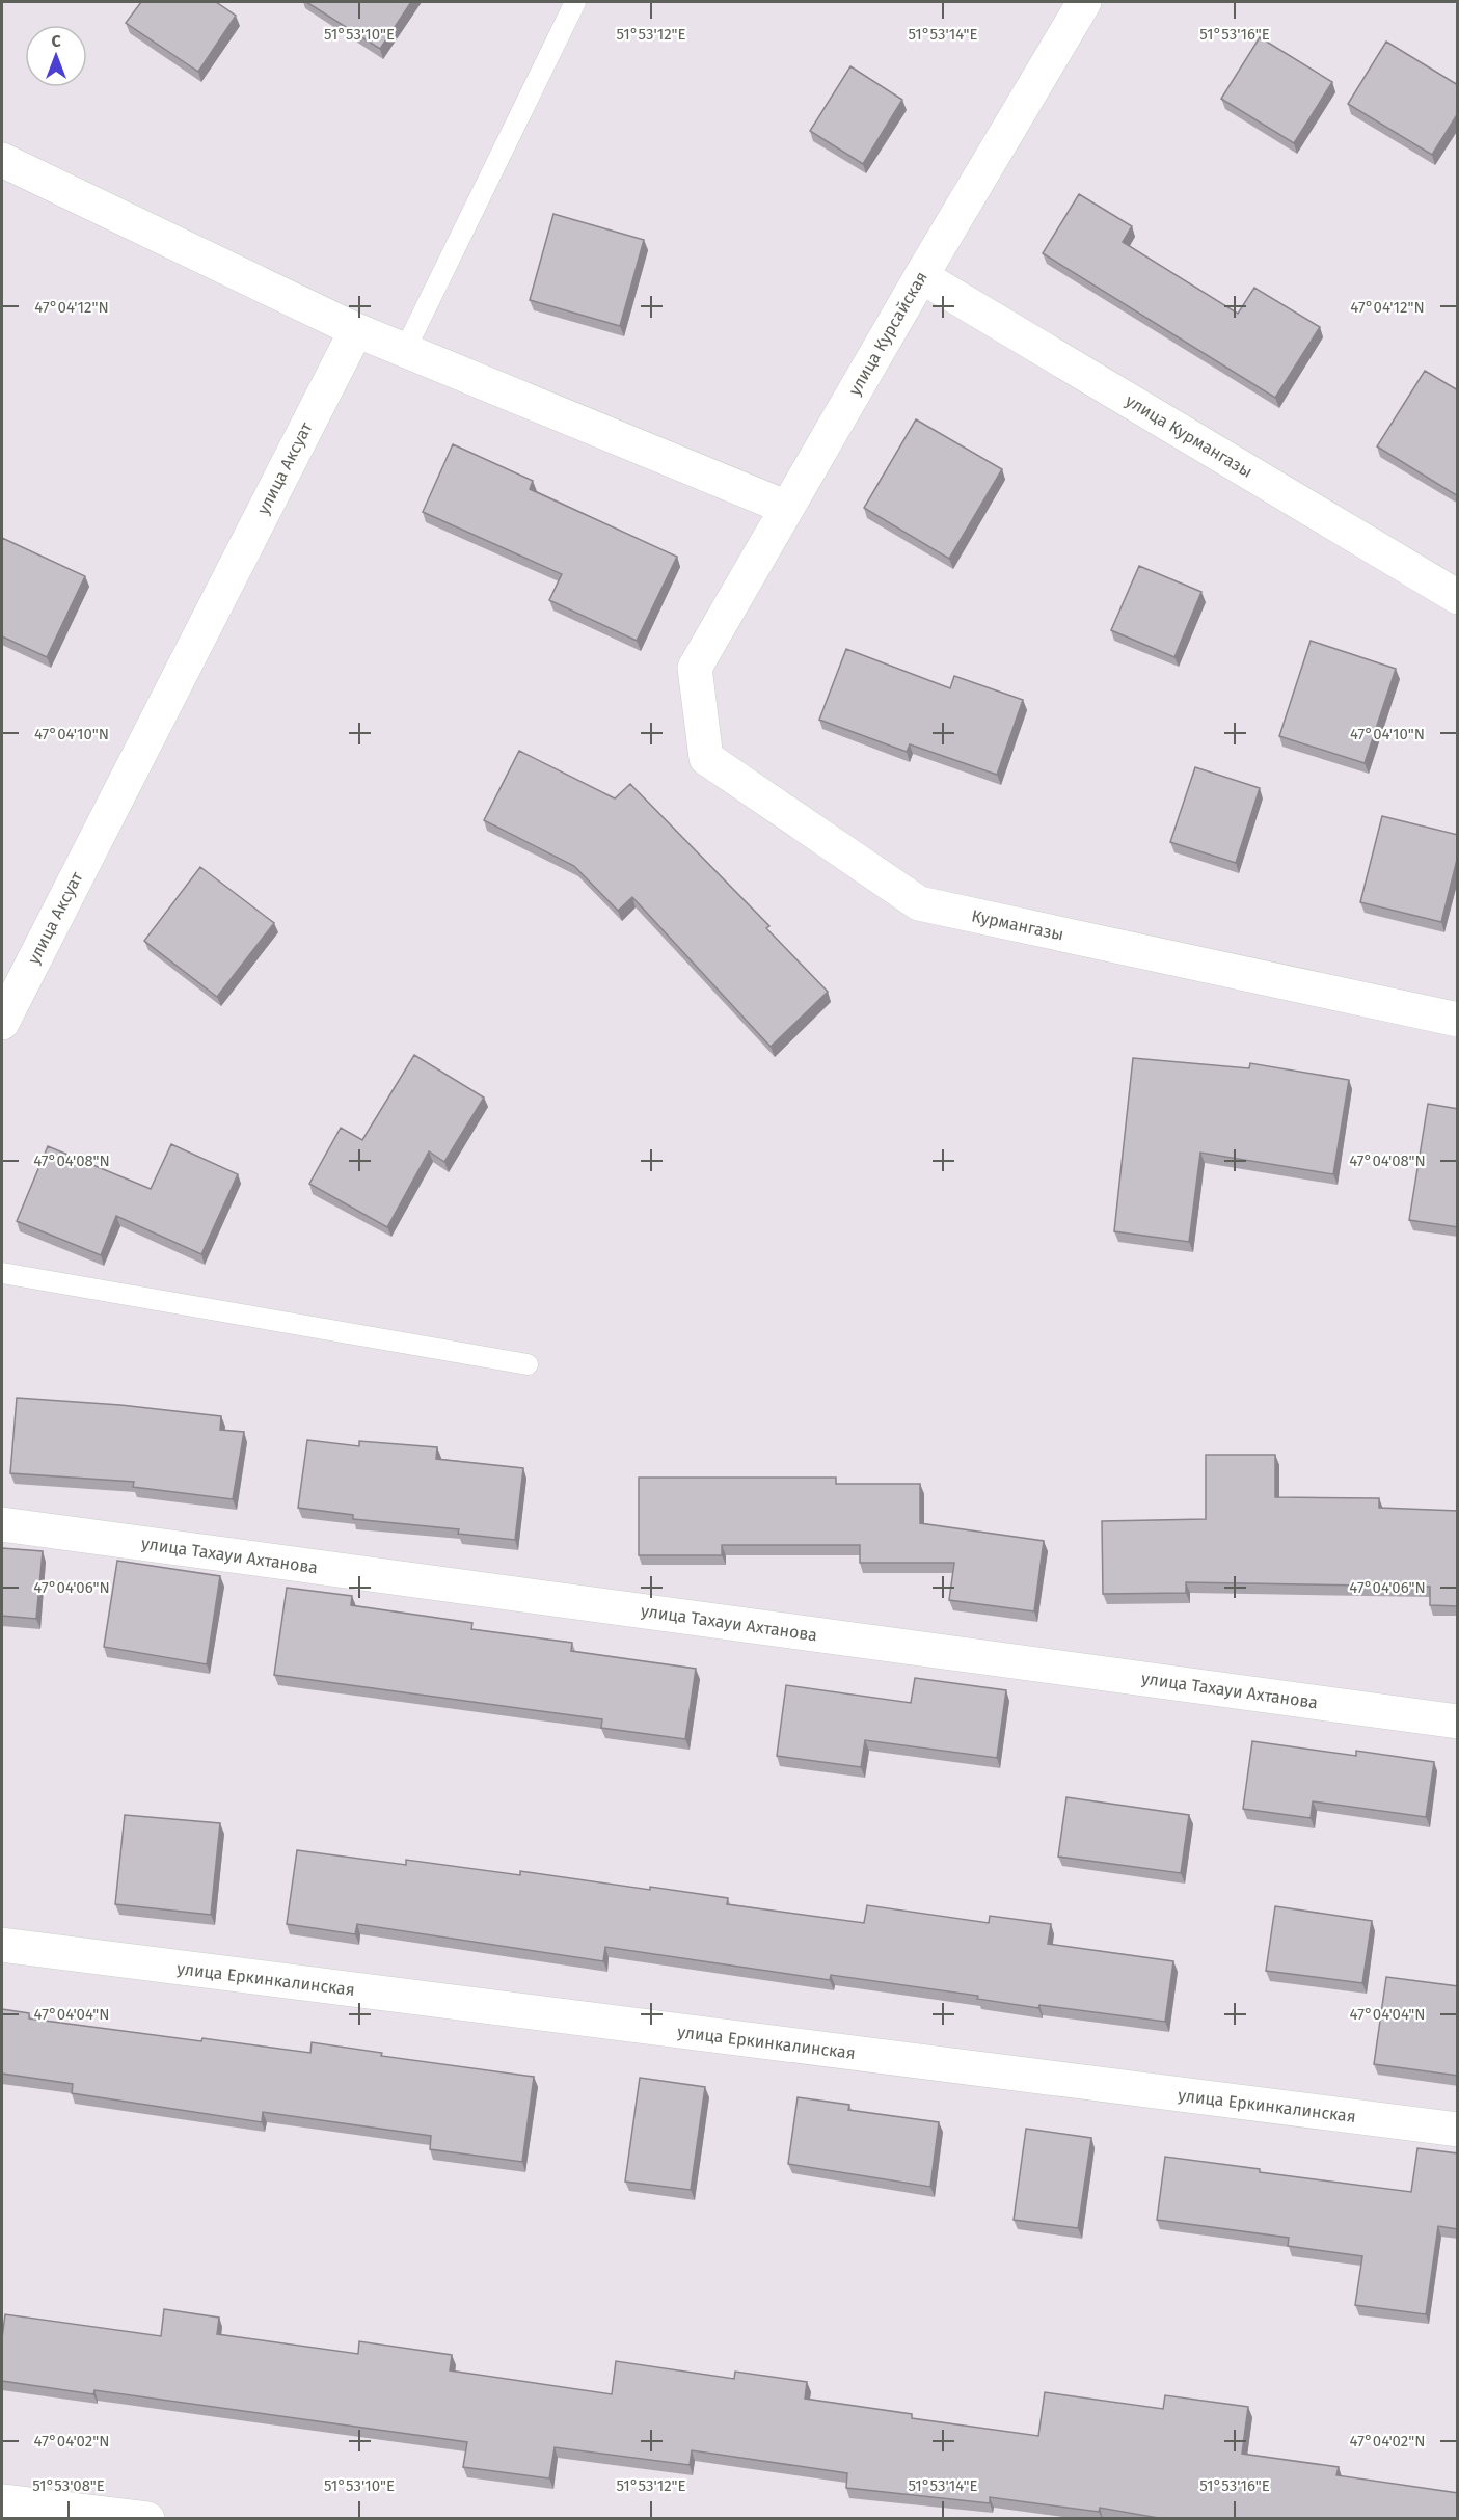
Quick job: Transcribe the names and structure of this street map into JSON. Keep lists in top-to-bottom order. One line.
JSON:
{"streets":{"street":["улица Курсайская","улица Курмангазы","улица Аксуат","Курмангазы","улица Тахауи Ахтанова","улица Еркинкалинская"]},"crossings":[["улица Курсайская","улица Курмангазы"],["улица Курсайская","Курмангазы"]],"north":"top","coordinates":["51°53'10\"E","51°53'12\"E","51°53'14\"E","51°53'16\"E","47°04'12\"N","47°04'10\"N","47°04'08\"N","47°04'06\"N","47°04'04\"N","47°04'02\"N","51°53'08\"E"]}
